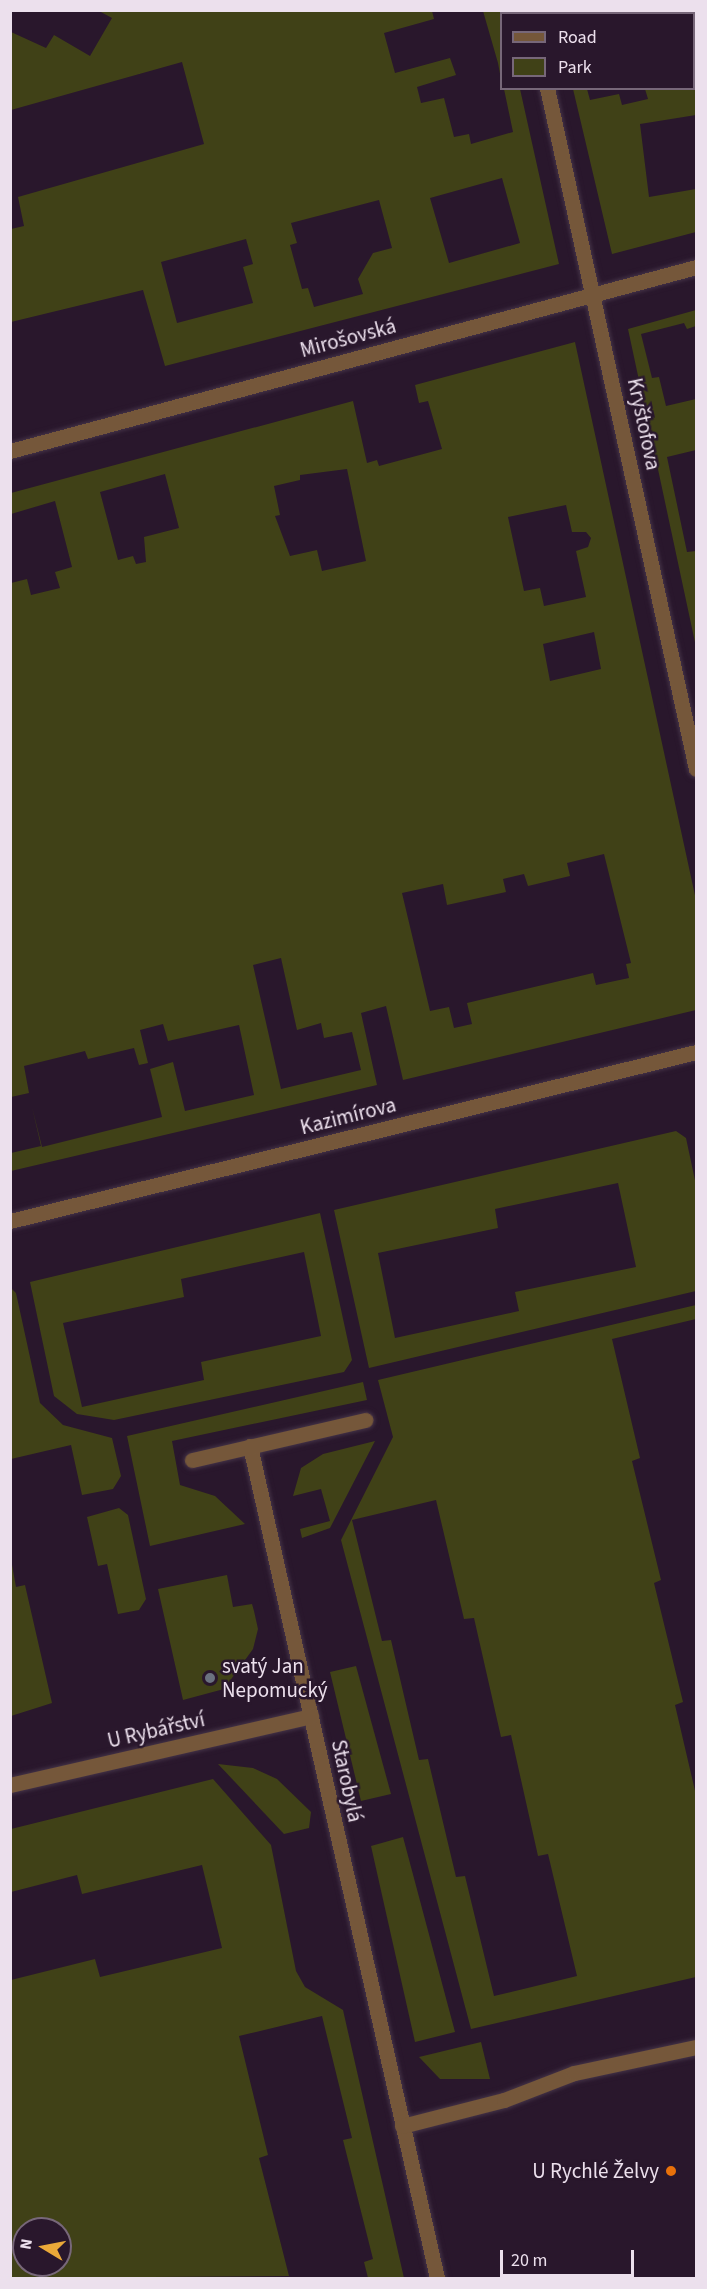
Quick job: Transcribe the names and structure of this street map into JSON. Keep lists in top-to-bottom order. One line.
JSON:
{"streets":{"street":["Mirošovská","Kryštofova","Kazimírova","U Rybářství","Starobylá"]},"crossings":[["Mirošovská","Kryštofova"],["U Rybářství","Starobylá"]],"places":["svatý Jan Nepomucký","U Rychlé Želvy"],"legend":["Road","Park"],"scale_bar":"20 m","north":"left"}
